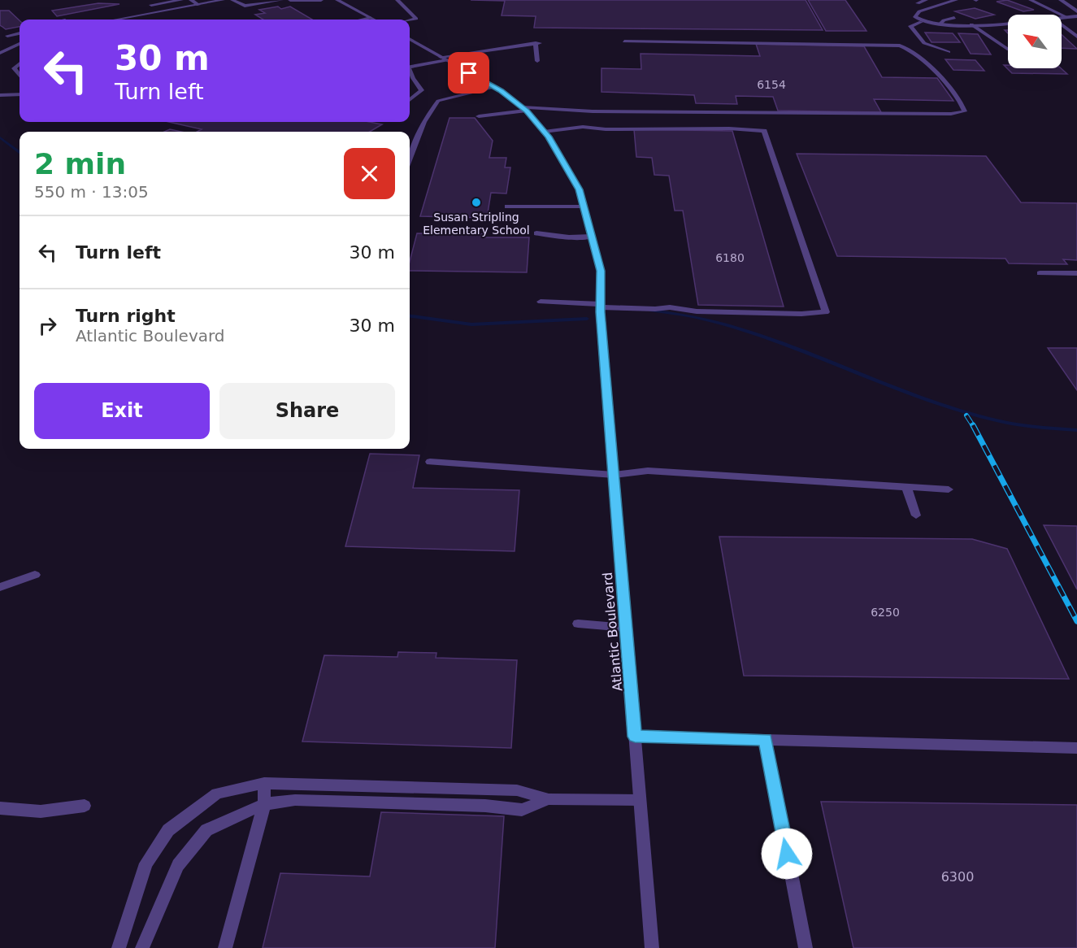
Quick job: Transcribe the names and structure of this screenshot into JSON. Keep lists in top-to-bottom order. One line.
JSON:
{"streets":{"street":["Atlantic Boulevard"]},"places":["Susan Stripling Elementary School"],"house_numbers":["6154","6180","6250","6300"],"north":"top left","page":{"turn":["30 m","Turn left"],"heading":["2 min","550 m · 13:05"],"list":[{"name":"Turn left","value":"30 m"},{"name":"Turn right","note":"Atlantic Boulevard","value":"30 m"}],"buttons":["Exit","Share"]}}
